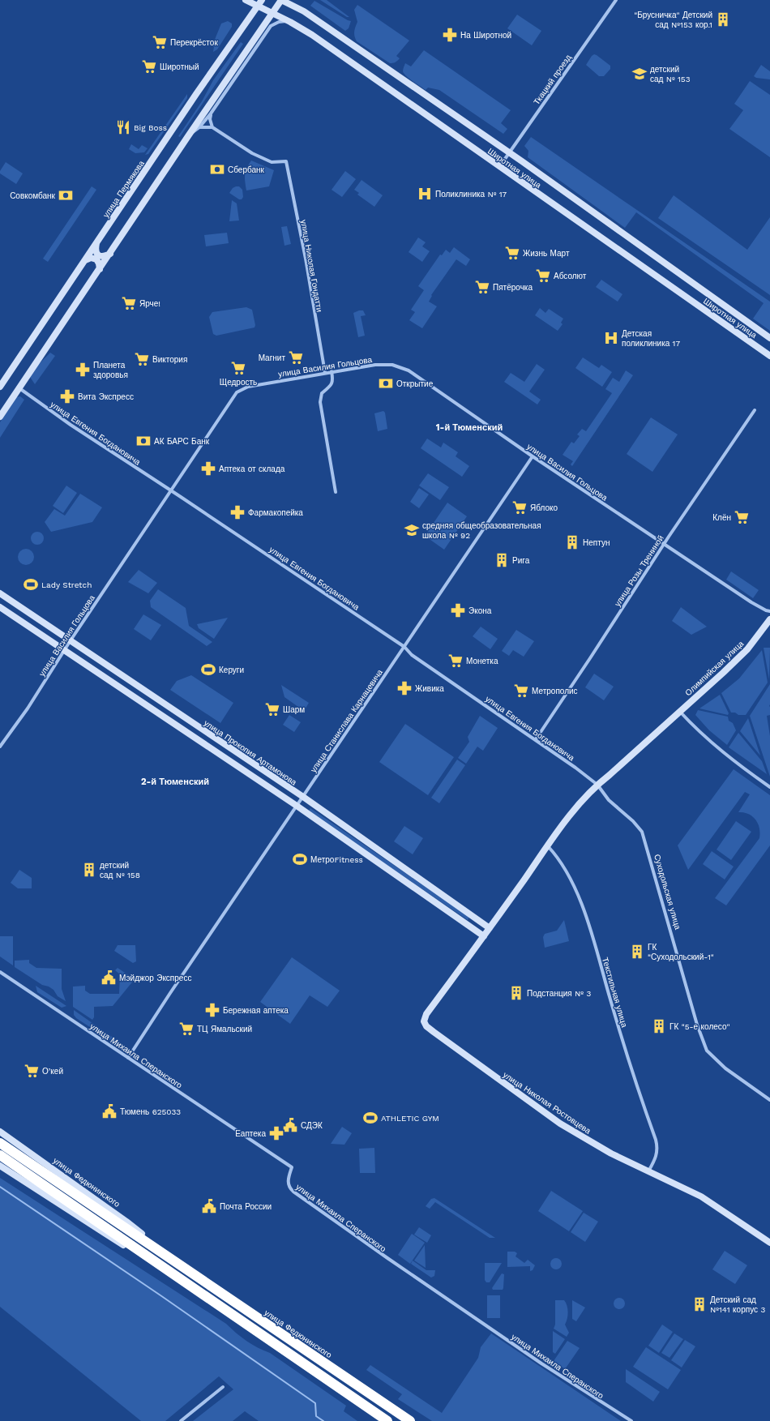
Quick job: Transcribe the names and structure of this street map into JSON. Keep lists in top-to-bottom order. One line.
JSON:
{"streets":{"highway":["улица Федюнинского"],"main road":["Широтная улица","улица Пермякова","Олимпийская улица","улица Прокопия Артамонова","улица Николая Ростовцева"],"street":["Ткацкий проезд","улица Николая Гондатти","улица Василия Гольцова","улица Евгения Богдановича","улица Розы Трениной","улица Станислава Карнацевича","Суходольская улица","Текстильная улица","улица Михаила Сперанского"]},"crossings":[["Ткацкий проезд","Широтная улица"],["Широтная улица","улица Пермякова"],["улица Николая Гондатти","улица Василия Гольцова"],["улица Василия Гольцова","улица Евгения Богдановича"],["улица Василия Гольцова","улица Розы Трениной"],["улица Василия Гольцова","улица Станислава Карнацевича"],["улица Василия Гольцова","улица Прокопия Артамонова"],["улица Евгения Богдановича","улица Розы Трениной"],["улица Евгения Богдановича","улица Станислава Карнацевича"],["улица Евгения Богдановича","Суходольская улица"],["улица Станислава Карнацевича","улица Прокопия Артамонова"],["улица Станислава Карнацевича","улица Михаила Сперанского"],["Текстильная улица","улица Николая Ростовцева"]],"districts":["1-й Тюменский","2-й Тюменский"],"places":{"building":["\"Брусничка\" Детский сад №153 кор.1","Нептун","Рига","детский сад № 158","ГК \"Суходольский-1\"","Подстанция № 3","ГК \"5-е колесо\"","Детский сад №141 корпус 3"],"pharmacy":["На Широтной","Планета здоровья","Вита Экспресс","Аптека от склада","Фармакопейка","Экона","Живика","Бережная аптека","Еаптека"],"supermarket":["Перекрёсток","Широтный","Жизнь Март","Абсолют","Пятёрочка","Ярче!","Магнит","Виктория","Щедрость","Яблоко","Клён","Монетка","Метрополис","Шарм","ТЦ Ямальский","О’кей"],"school or university":["детский сад № 153","средняя общеобразовательная школа № 92"],"restaurant":["Big Boss"],"bank":["Сбербанк","Совкомбанк","Открытие","АК БАРС Банк"],"hospital":["Поликлиника № 17","Детская поликлиника 17"],"sports":["Lady Stretch","Керуги","МетроFitness","ATHLETIC GYM"],"public building":["Мэйджор Экспресс","Тюмень 625033","СДЭК","Почта России"]}}
